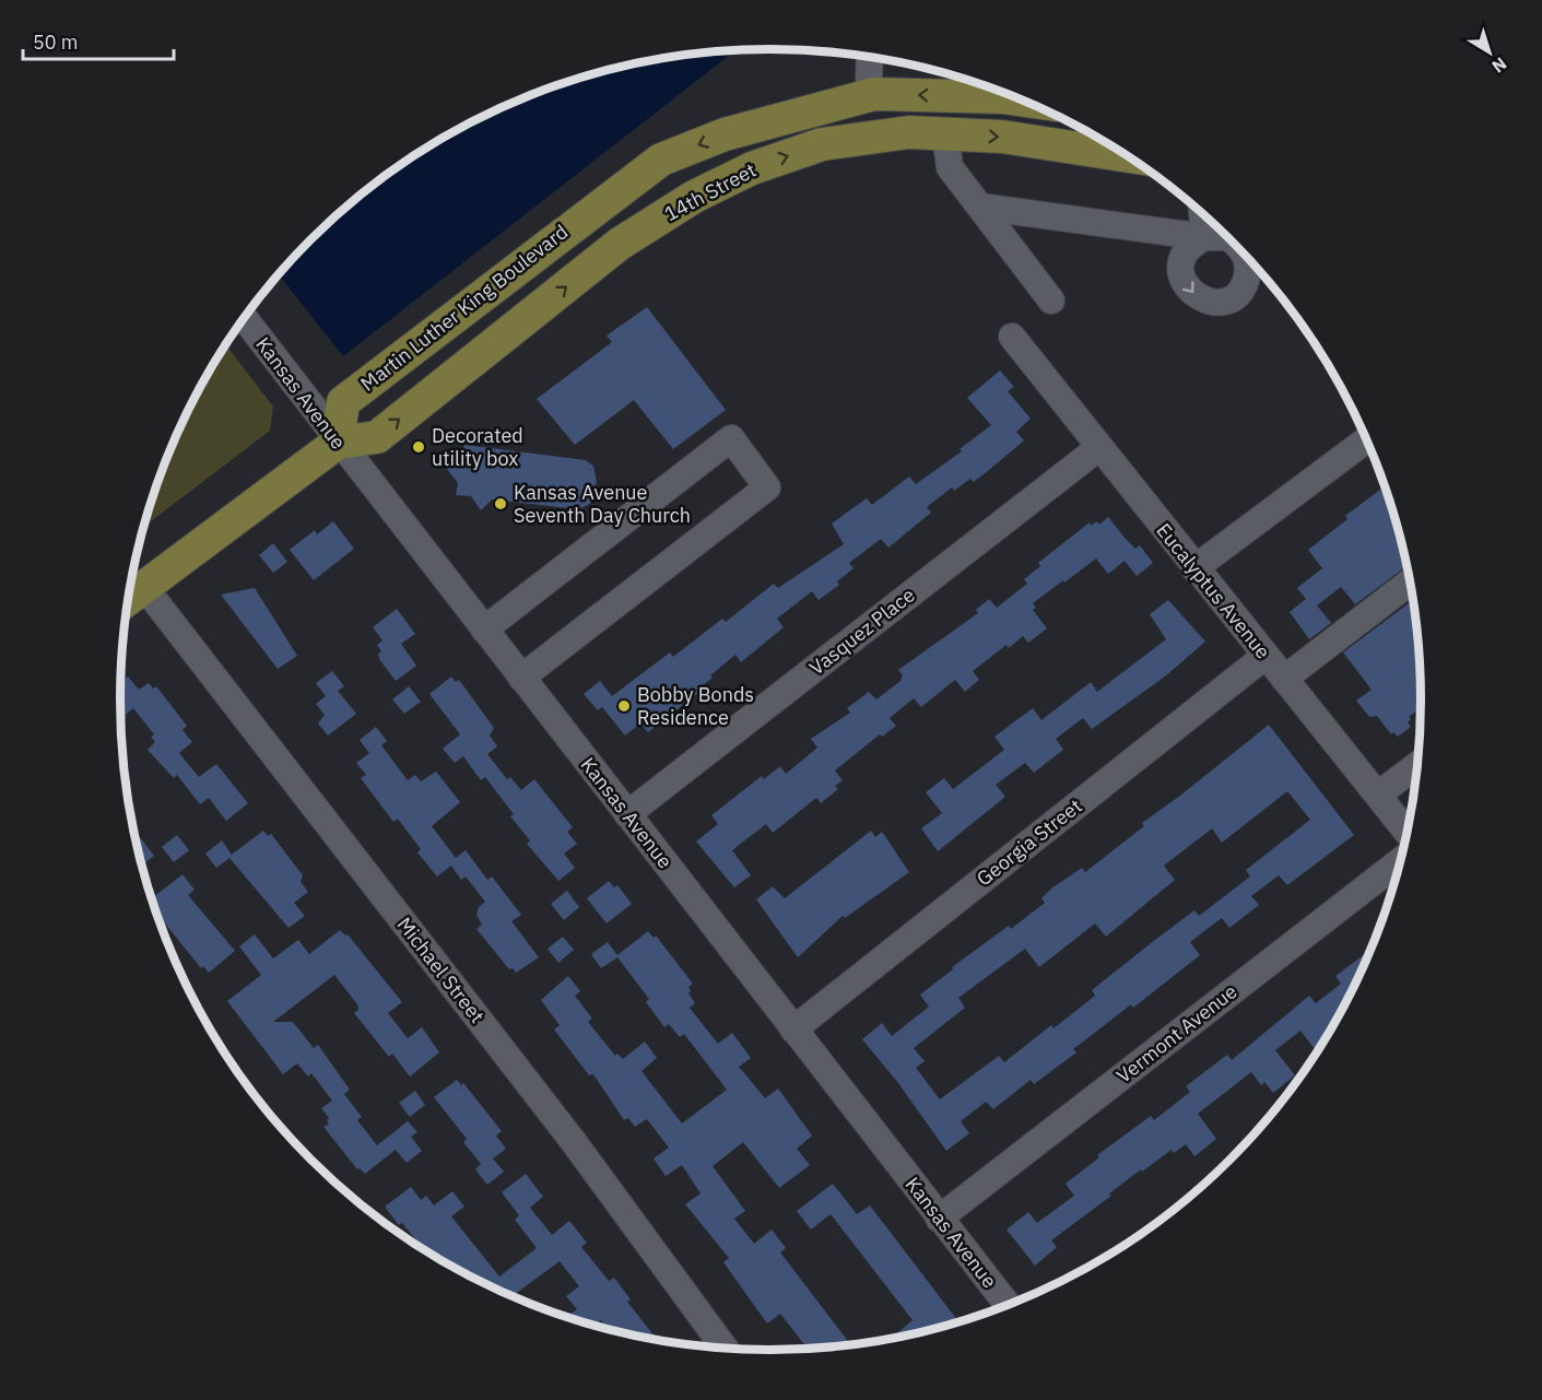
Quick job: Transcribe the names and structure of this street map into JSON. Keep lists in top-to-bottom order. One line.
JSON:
{"streets":{"main road":["14th Street","Martin Luther King Boulevard"],"street":["Kansas Avenue","Eucalyptus Avenue","Vasquez Place","Georgia Street","Michael Street","Vermont Avenue"]},"crossings":[["14th Street","Martin Luther King Boulevard"],["14th Street","Kansas Avenue"],["Martin Luther King Boulevard","Kansas Avenue"],["Kansas Avenue","Vasquez Place"],["Kansas Avenue","Georgia Street"],["Kansas Avenue","Vermont Avenue"],["Eucalyptus Avenue","Vasquez Place"],["Eucalyptus Avenue","Georgia Street"]],"one_way":["14th Street","Martin Luther King Boulevard"],"places":["Decorated utility box","Kansas Avenue Seventh Day Church","Bobby Bonds Residence"],"scale_bar":"50 m","north":"bottom right"}
